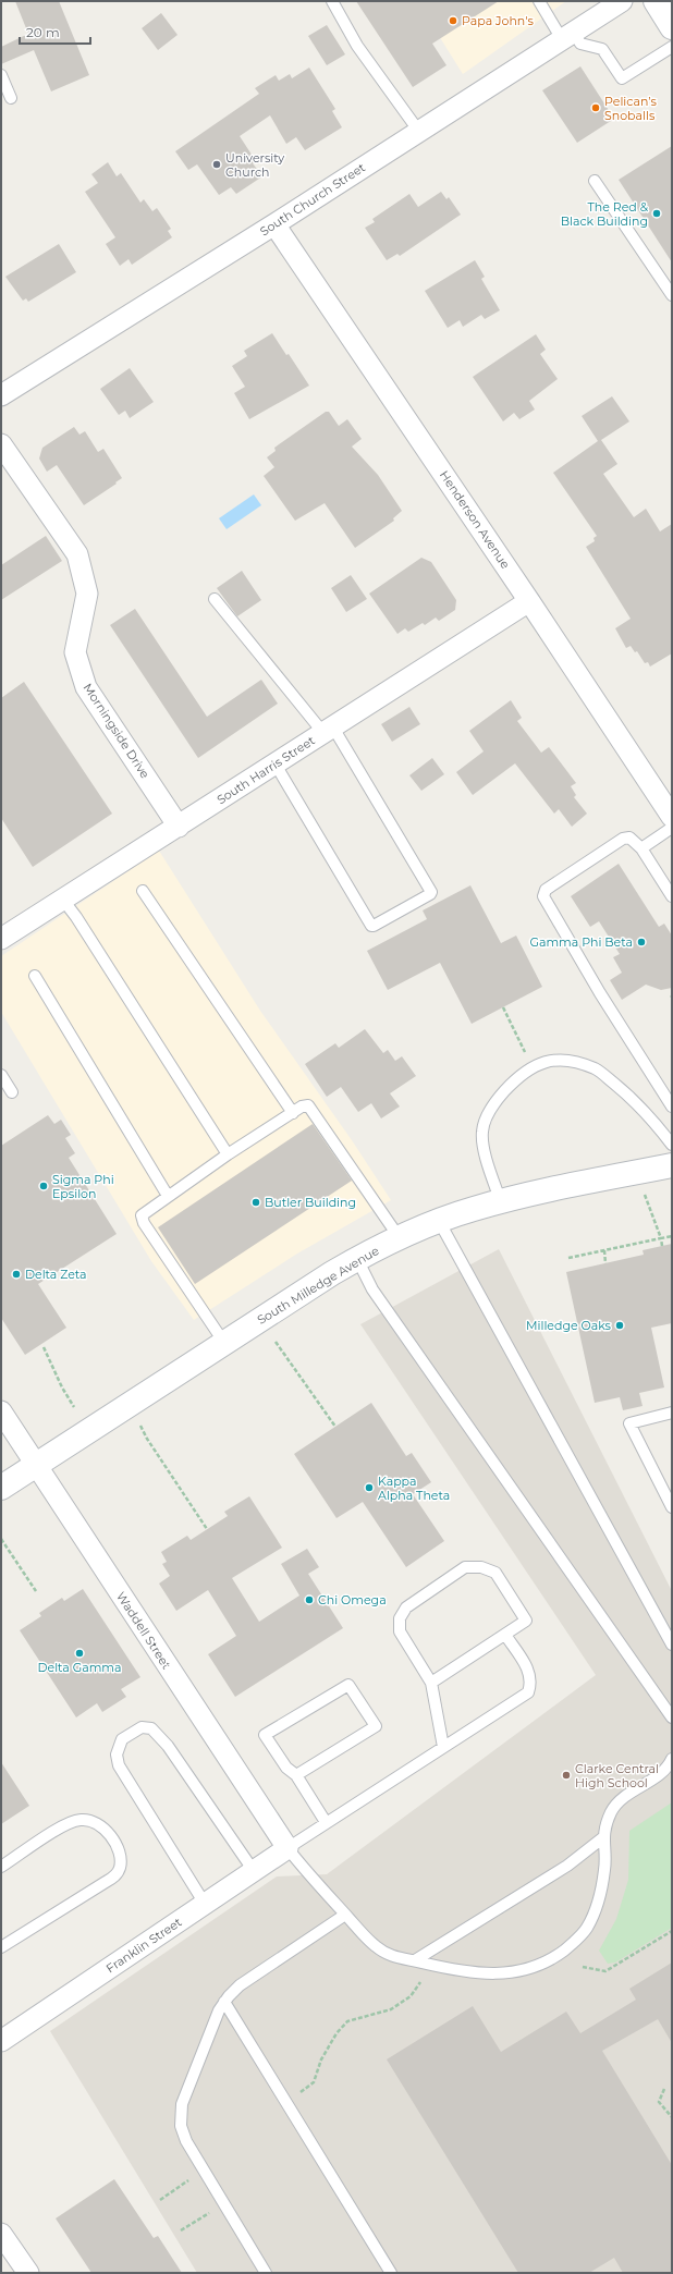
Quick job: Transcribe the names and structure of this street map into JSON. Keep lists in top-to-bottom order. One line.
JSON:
{"streets":{"main road":["South Milledge Avenue"],"street":["South Church Street","Henderson Avenue","Morningside Drive","South Harris Street","Waddell Street","Franklin Street"]},"crossings":[["South Church Street","Henderson Avenue"],["Henderson Avenue","South Harris Street"],["Morningside Drive","South Harris Street"],["South Milledge Avenue","Waddell Street"],["Waddell Street","Franklin Street"]],"places":["Papa John's","Pelican’s Snoballs","University Church","The Red & Black Building","Gamma Phi Beta","Sigma Phi Epsilon","Butler Building","Delta Zeta","Milledge Oaks","Kappa Alpha Theta","Chi Omega","Delta Gamma","Clarke Central High School"],"scale_bar":"20 m"}
